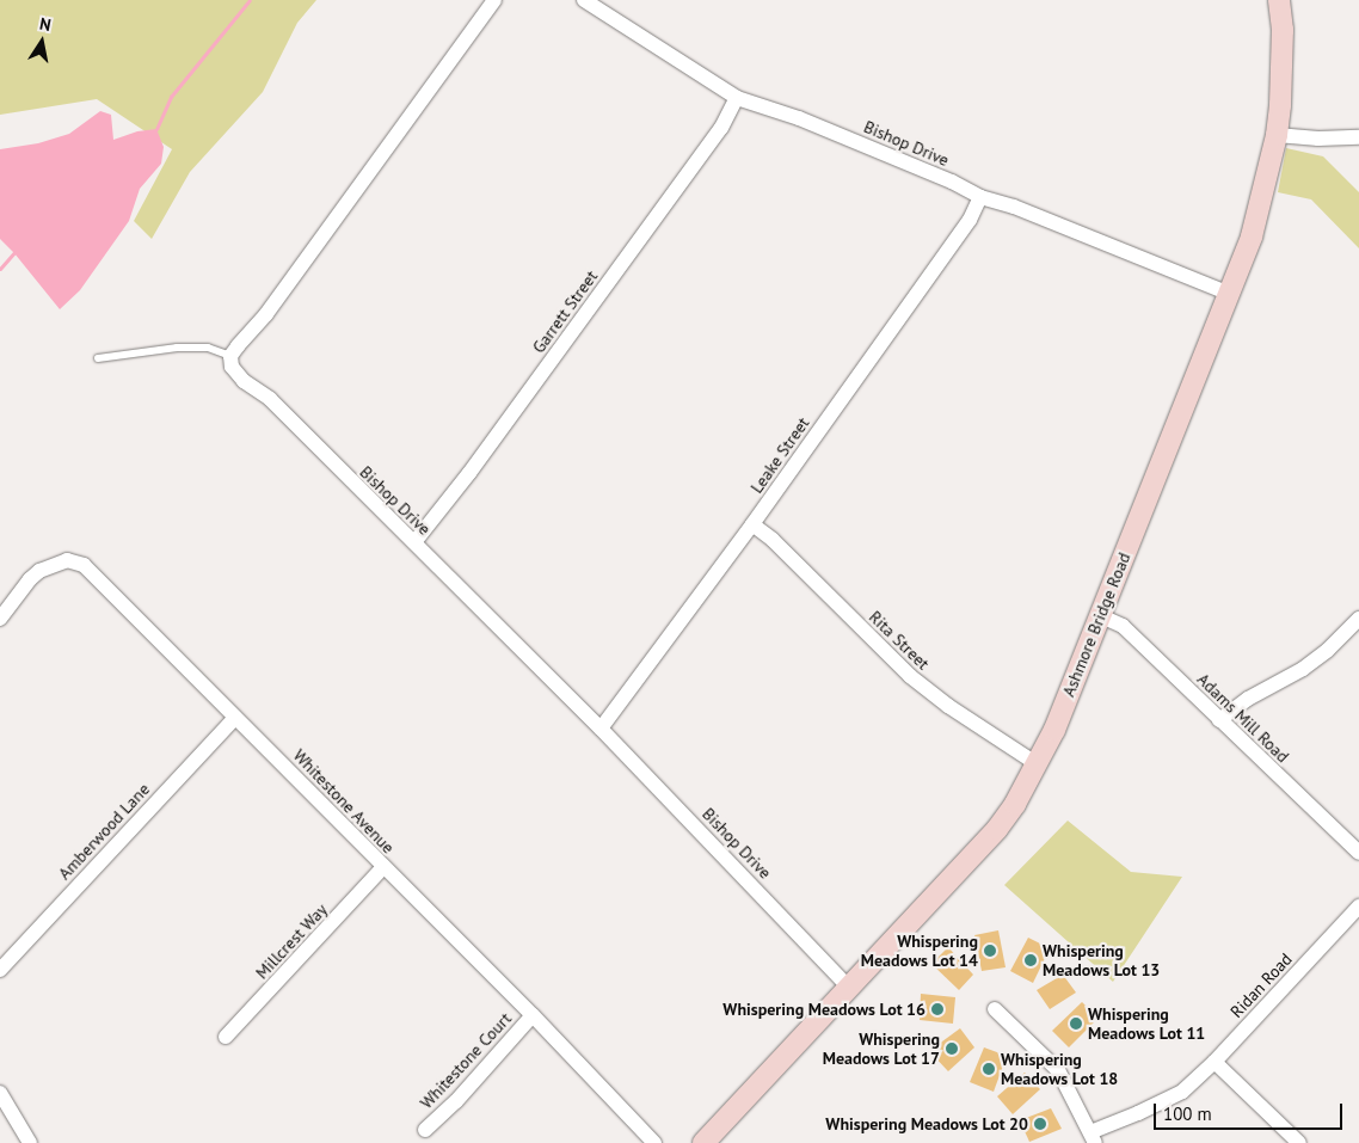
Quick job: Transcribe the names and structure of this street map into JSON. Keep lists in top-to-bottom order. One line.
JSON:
{"streets":{"main road":["Ashmore Bridge Road"],"street":["Bishop Drive","Garrett Street","Leake Street","Rita Street","Adams Mill Road","Whitestone Avenue","Amberwood Lane","Millcrest Way","Ridan Road","Whitestone Court"]},"crossings":[["Bishop Drive","Garrett Street"],["Bishop Drive","Leake Street"],["Bishop Drive","Ashmore Bridge Road"],["Leake Street","Rita Street"],["Ashmore Bridge Road","Rita Street"],["Ashmore Bridge Road","Adams Mill Road"],["Whitestone Avenue","Amberwood Lane"],["Whitestone Avenue","Millcrest Way"],["Whitestone Avenue","Whitestone Court"]],"places":["Whispering Meadows Lot 14","Whispering Meadows Lot 13","Whispering Meadows Lot 16","Whispering Meadows Lot 11","Whispering Meadows Lot 17","Whispering Meadows Lot 18","Whispering Meadows Lot 20"],"scale_bar":"100 m","north":"top"}
